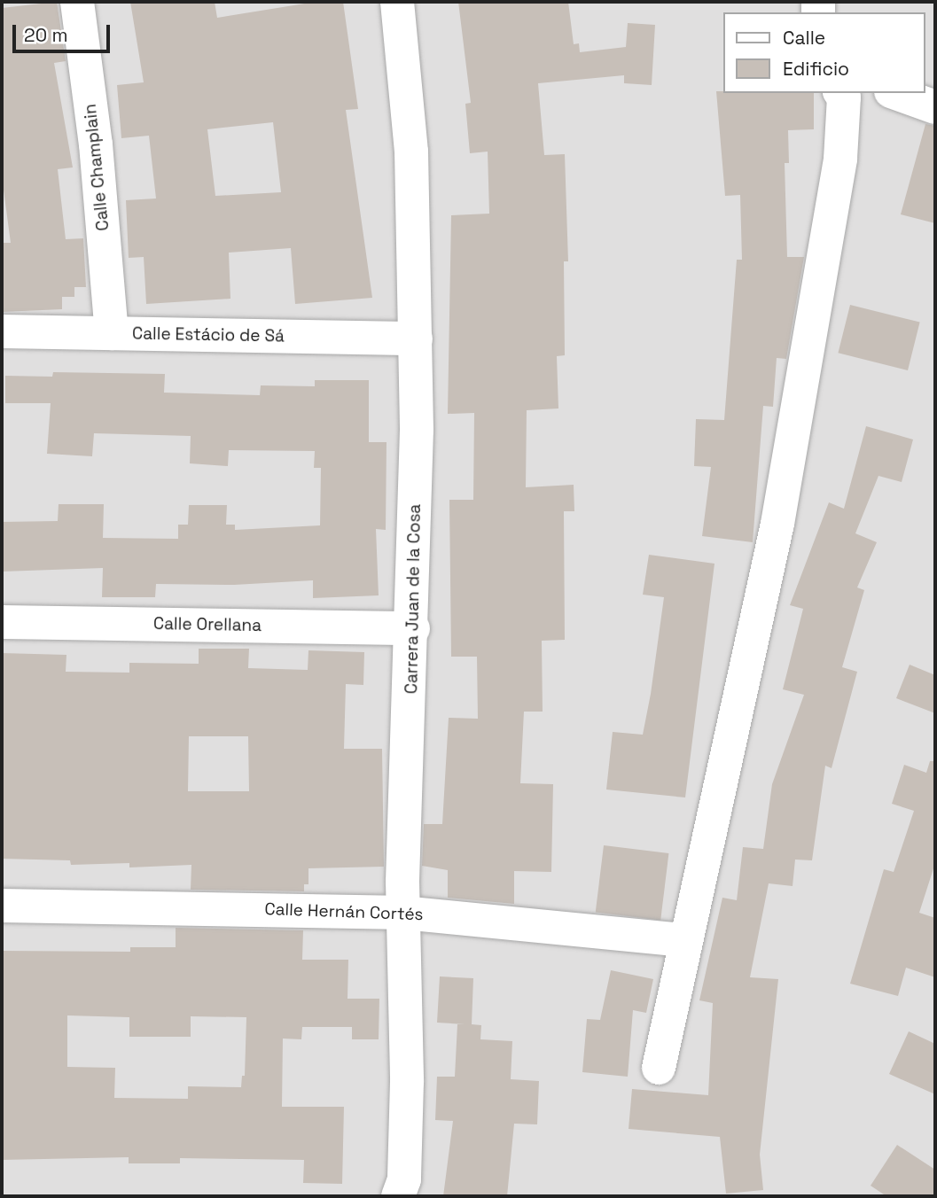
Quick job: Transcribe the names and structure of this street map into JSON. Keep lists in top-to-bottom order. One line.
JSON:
{"streets":{"street":["Calle Champlain","Calle Estácio de Sá","Carrera Juan de la Cosa","Calle Orellana","Calle Hernán Cortés"]},"crossings":[["Calle Champlain","Calle Estácio de Sá"],["Calle Estácio de Sá","Carrera Juan de la Cosa"],["Carrera Juan de la Cosa","Calle Orellana"],["Carrera Juan de la Cosa","Calle Hernán Cortés"]],"legend":["Calle","Edificio"],"scale_bar":"20 m"}
